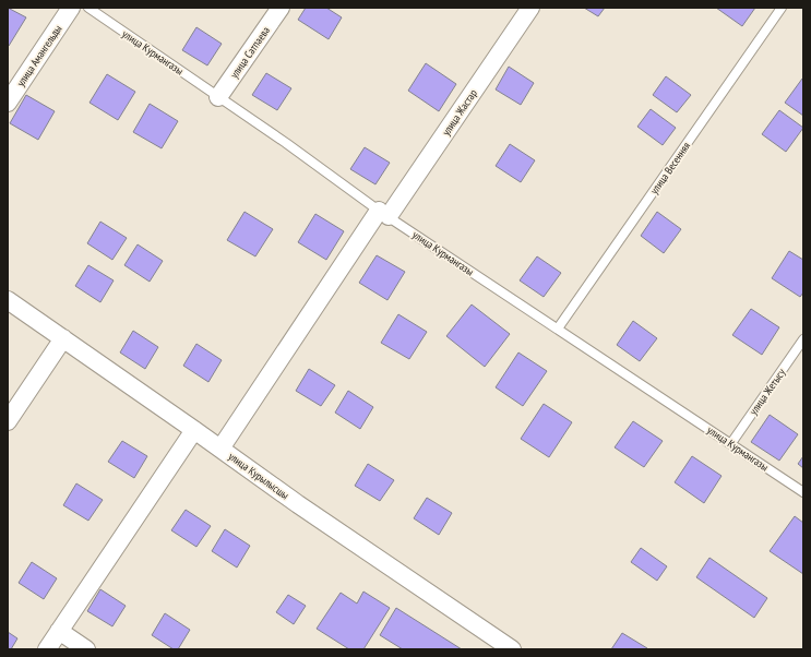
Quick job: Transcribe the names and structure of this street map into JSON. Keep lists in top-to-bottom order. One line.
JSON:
{"streets":{"street":["улица Сатпаева","улица Амангельды","улица Жастар","улица Курылысшы"],"lane":["улица Курмангазы","улица Весенняя","улица Жетысу"]},"crossings":[["улица Курмангазы","улица Сатпаева"],["улица Курмангазы","улица Жастар"],["улица Курмангазы","улица Весенняя"],["улица Курмангазы","улица Жетысу"],["улица Жастар","улица Курылысшы"]]}
